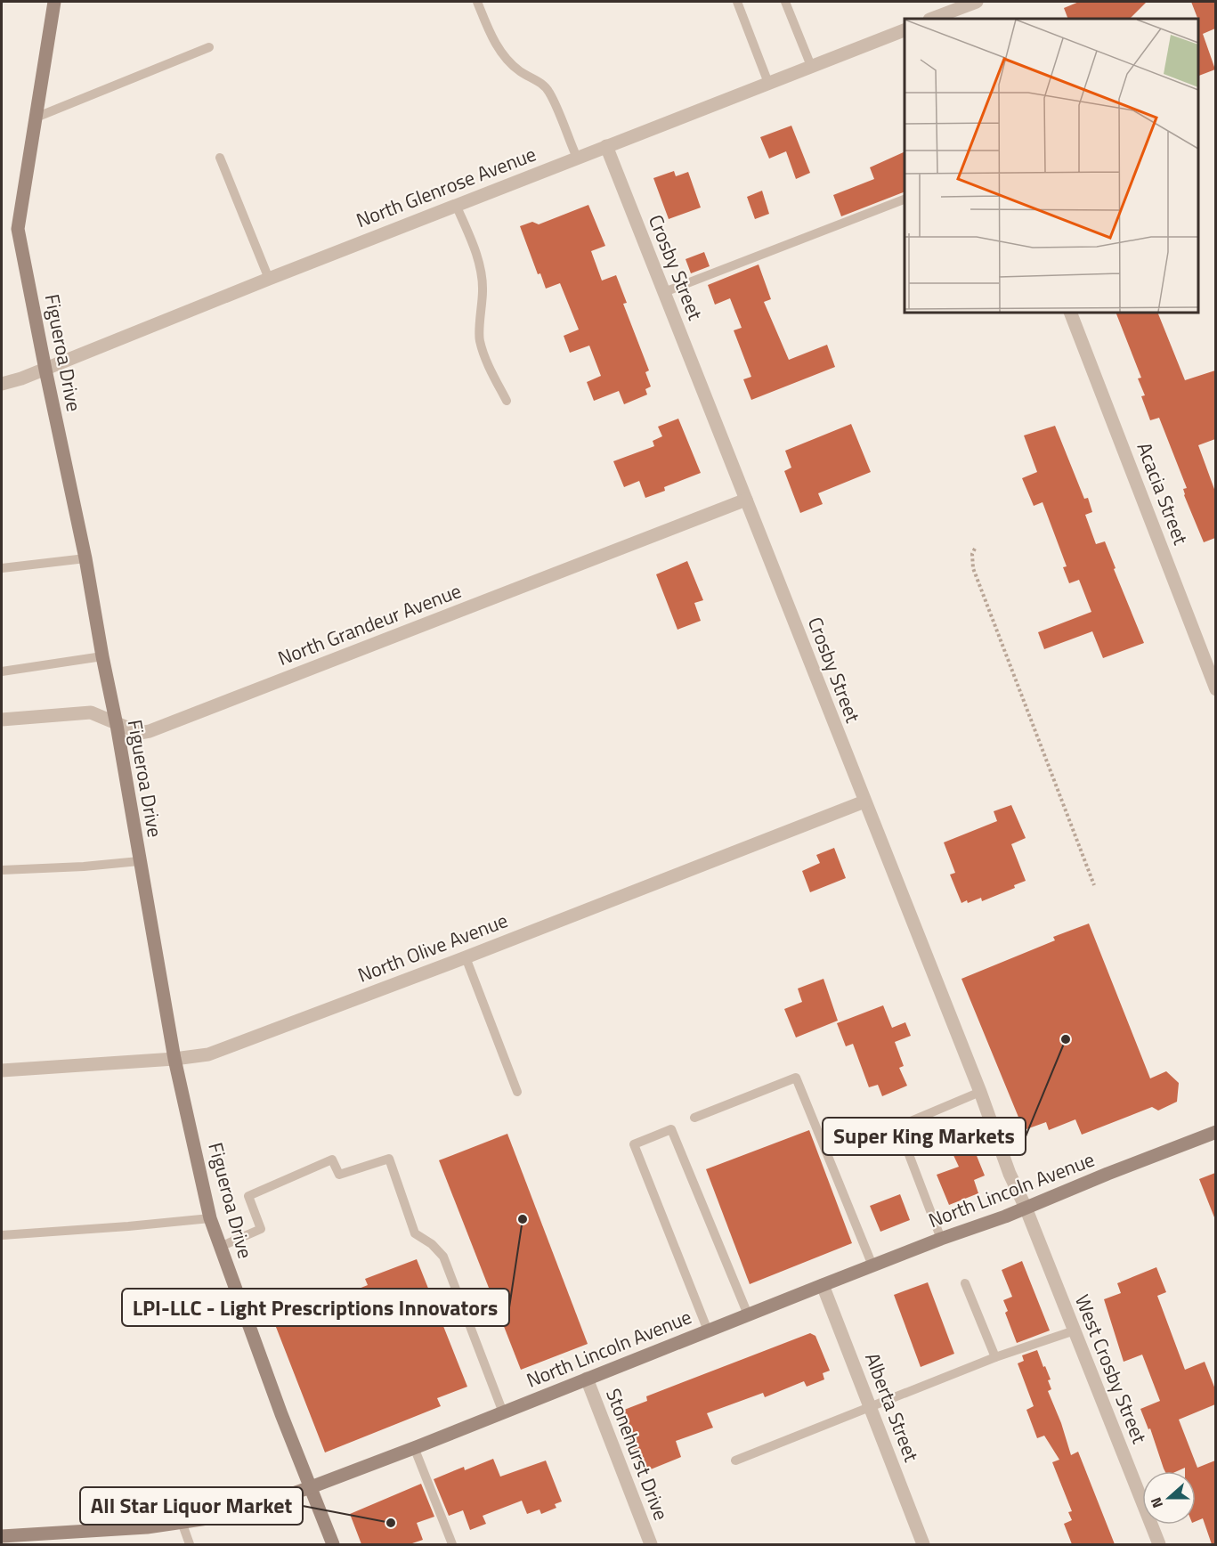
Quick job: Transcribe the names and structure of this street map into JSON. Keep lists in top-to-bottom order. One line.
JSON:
{"streets":{"street":["North Glenrose Avenue","Crosby Street","Figueroa Drive","Acacia Street","North Grandeur Avenue","North Olive Avenue","North Lincoln Avenue","West Crosby Street","Alberta Street","Stonehurst Drive"]},"crossings":[["North Glenrose Avenue","Crosby Street"],["North Glenrose Avenue","Figueroa Drive"],["Crosby Street","North Grandeur Avenue"],["Crosby Street","North Olive Avenue"],["Crosby Street","North Lincoln Avenue"],["Crosby Street","West Crosby Street"],["Figueroa Drive","North Grandeur Avenue"],["Figueroa Drive","North Olive Avenue"],["Figueroa Drive","North Lincoln Avenue"],["North Lincoln Avenue","West Crosby Street"],["North Lincoln Avenue","Alberta Street"],["North Lincoln Avenue","Stonehurst Drive"]],"places":["Super King Markets","LPI-LLC - Light Prescriptions Innovators","All Star Liquor Market"],"north":"left"}
